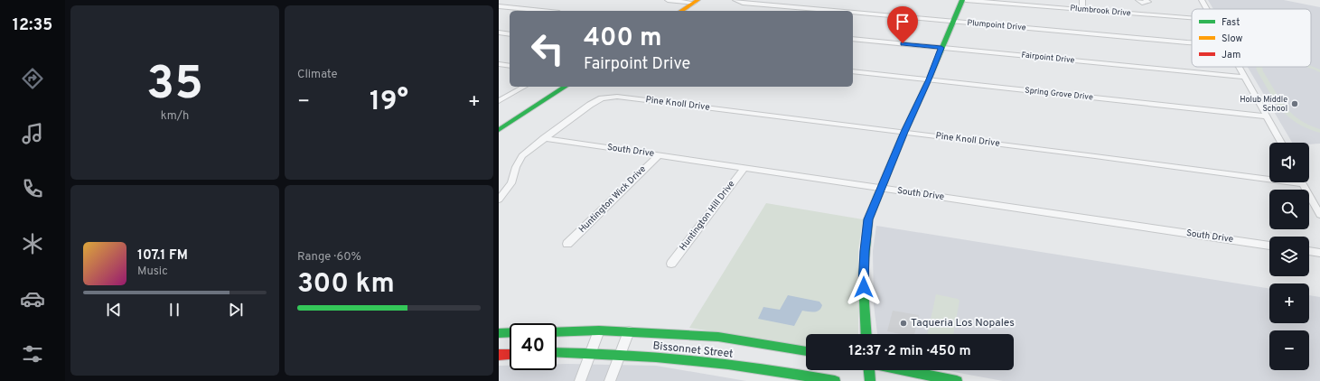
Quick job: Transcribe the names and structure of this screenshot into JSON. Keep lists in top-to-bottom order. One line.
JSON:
{"streets":{"street":["Plumbrook Drive","Plumpoint Drive","Fairpoint Drive","Spring Grove Drive","Pine Knoll Drive","South Drive","Huntington Wick Drive","Huntington Hill Drive","Bissonnet Street"]},"crossings":[["Pine Knoll Drive","South Drive"],["South Drive","Huntington Wick Drive"],["South Drive","Huntington Hill Drive"]],"places":["Holub Middle School","Taqueria Los Nopales"],"legend":["Fast","Slow","Jam"],"page":{"tabs":"12:35","tile":[["35","km/h"],"Climate",["Range · 60%","300 km"]],"turn":["400 m","Fairpoint Drive"],"heat":["−","19°","+"],"map_buttons":["+","−"],"song":["107.1 FM","Music"],"limit":"40","trip":"12:37 · 2 min · 450 m"}}
